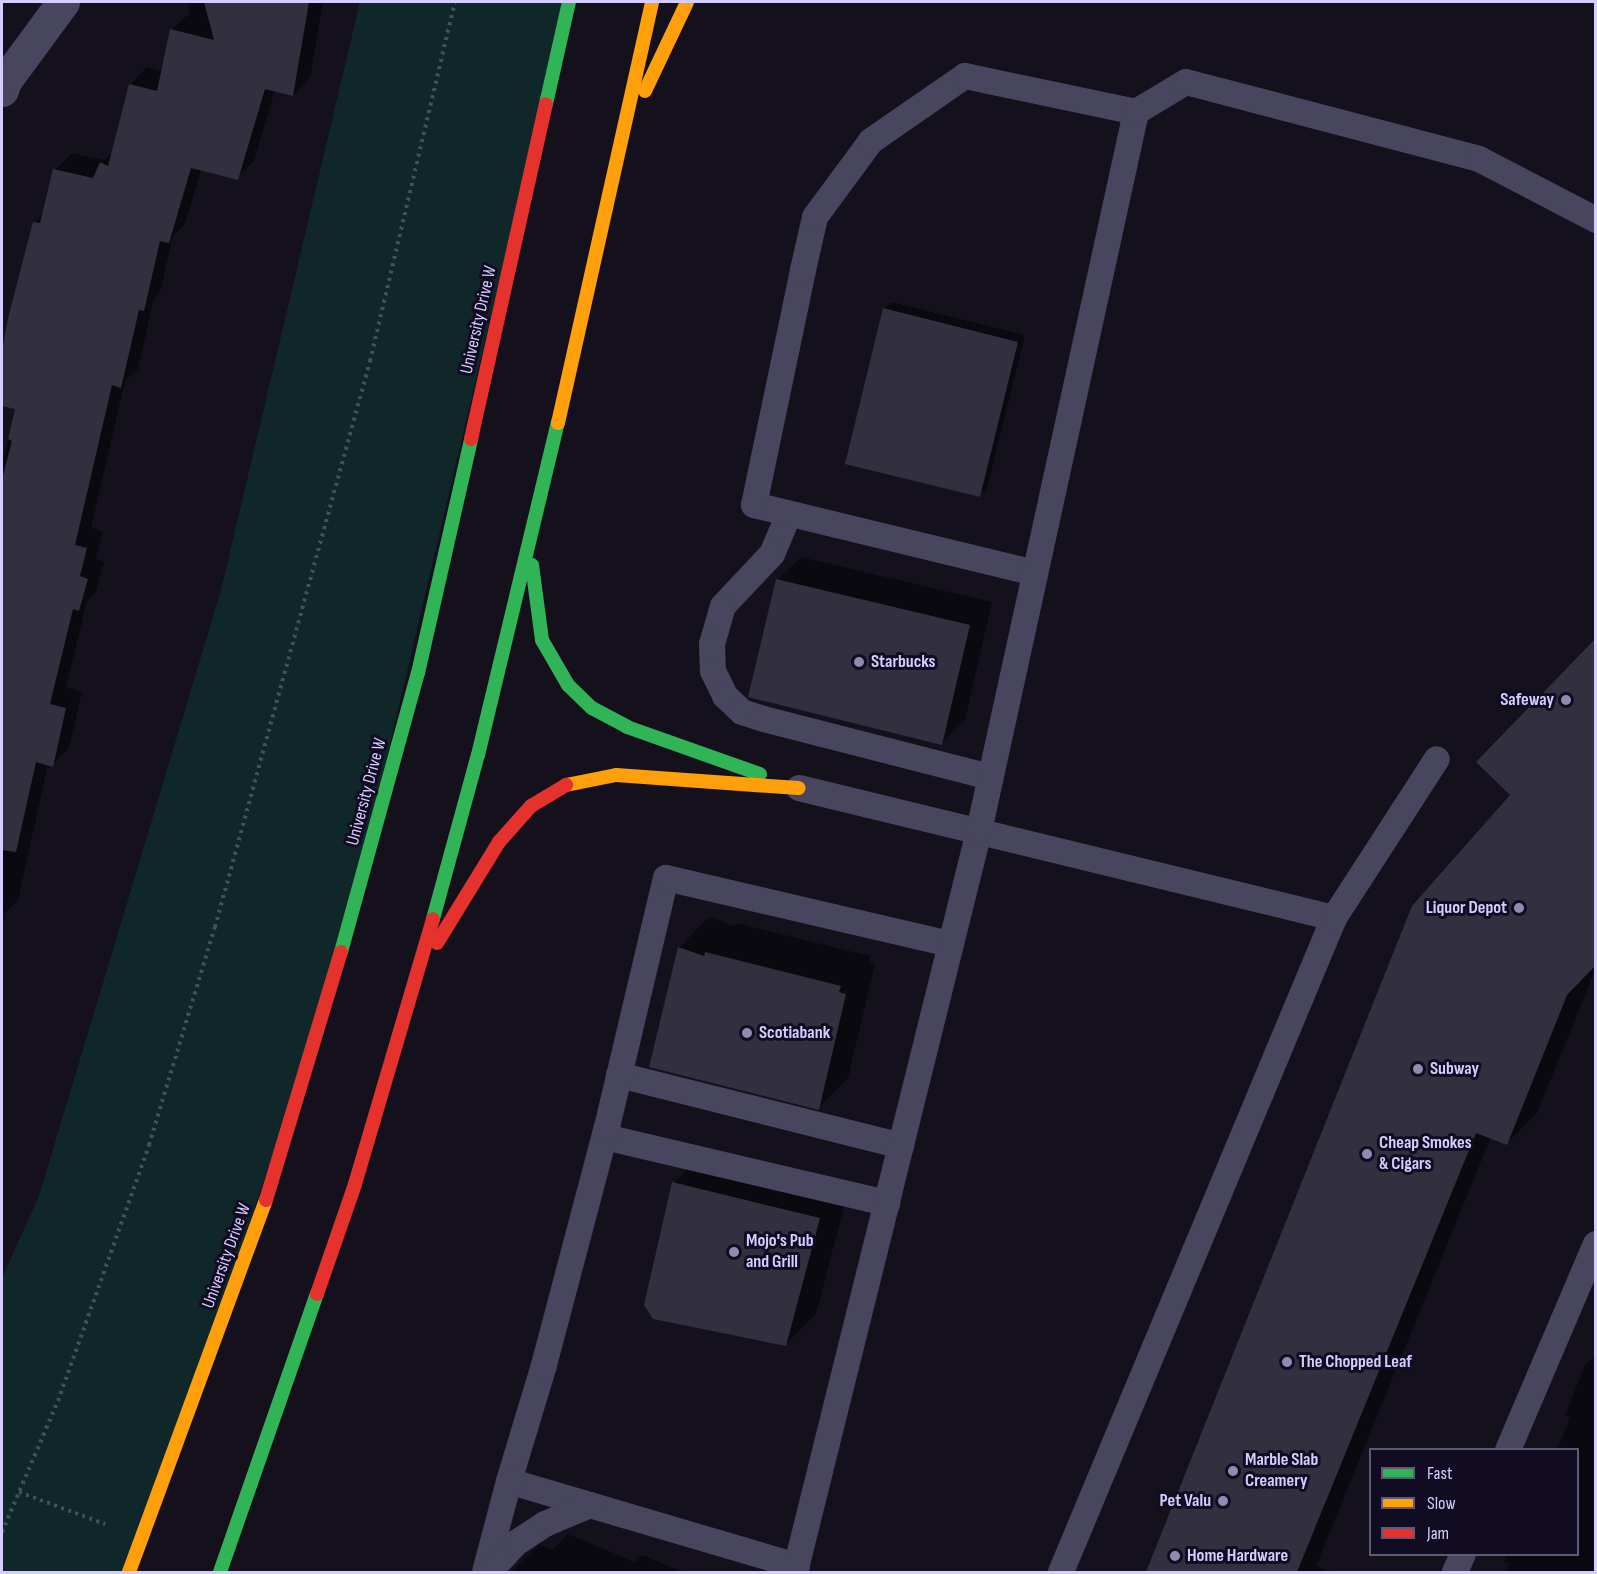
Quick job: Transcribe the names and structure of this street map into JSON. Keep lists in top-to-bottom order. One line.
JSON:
{"streets":{"main road":["University Drive W"]},"places":["Starbucks","Safeway","Liquor Depot","Scotiabank","Subway","Cheap Smokes & Cigars","Mojo's Pub and Grill","The Chopped Leaf","Marble Slab Creamery","Pet Valu","Home Hardware"],"legend":["Fast","Slow","Jam"]}
